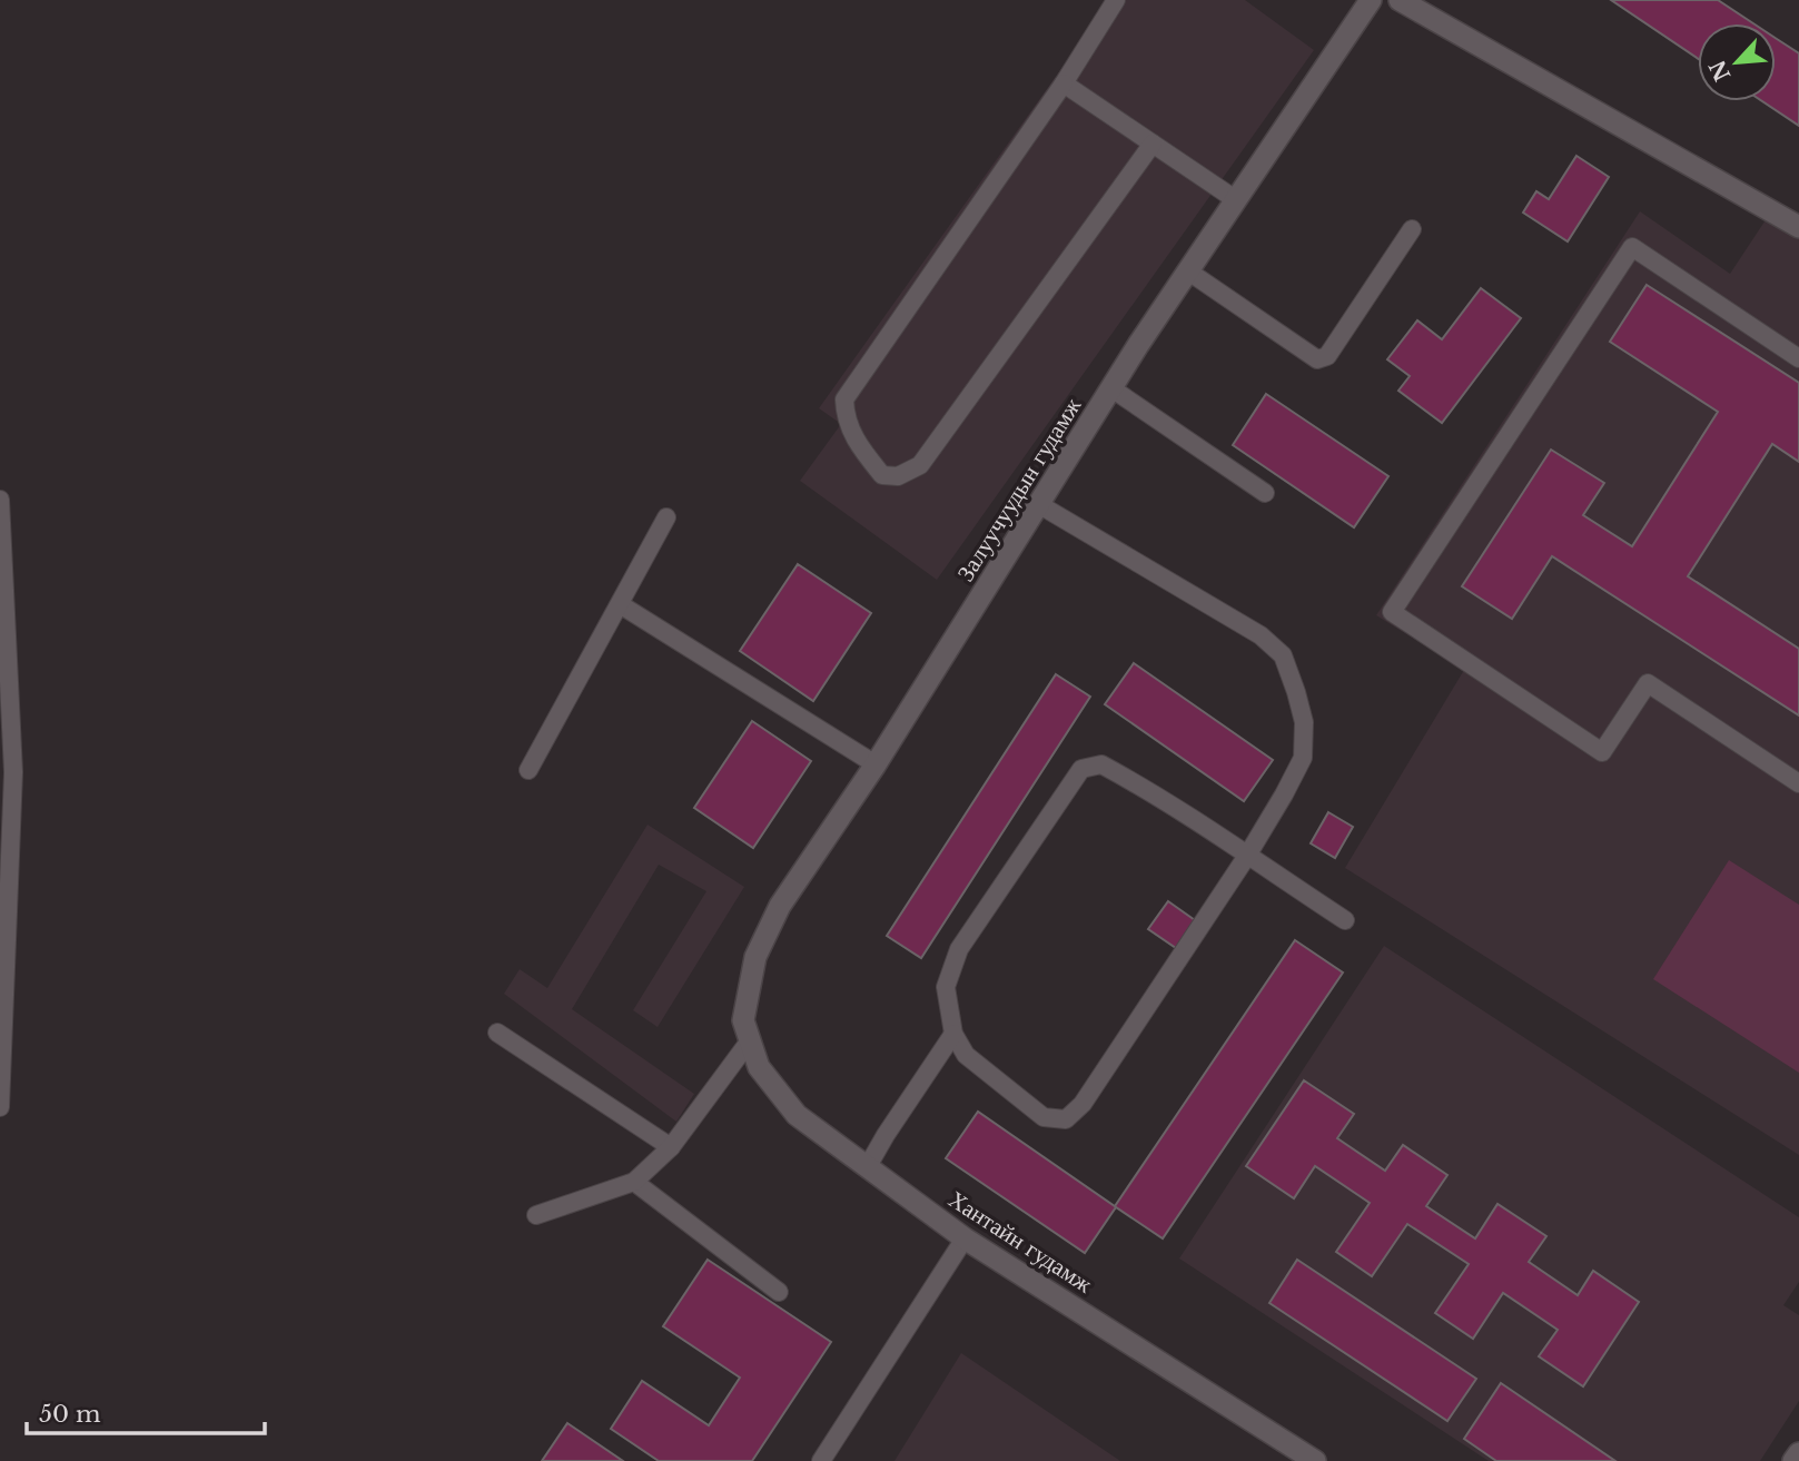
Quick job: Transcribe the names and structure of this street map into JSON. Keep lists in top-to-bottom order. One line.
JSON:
{"streets":{"street":["Залуучуудын гудамж","Хантайн гудамж"]},"crossings":[["Залуучуудын гудамж","Хантайн гудамж"]],"scale_bar":"50 m","north":"bottom left"}
